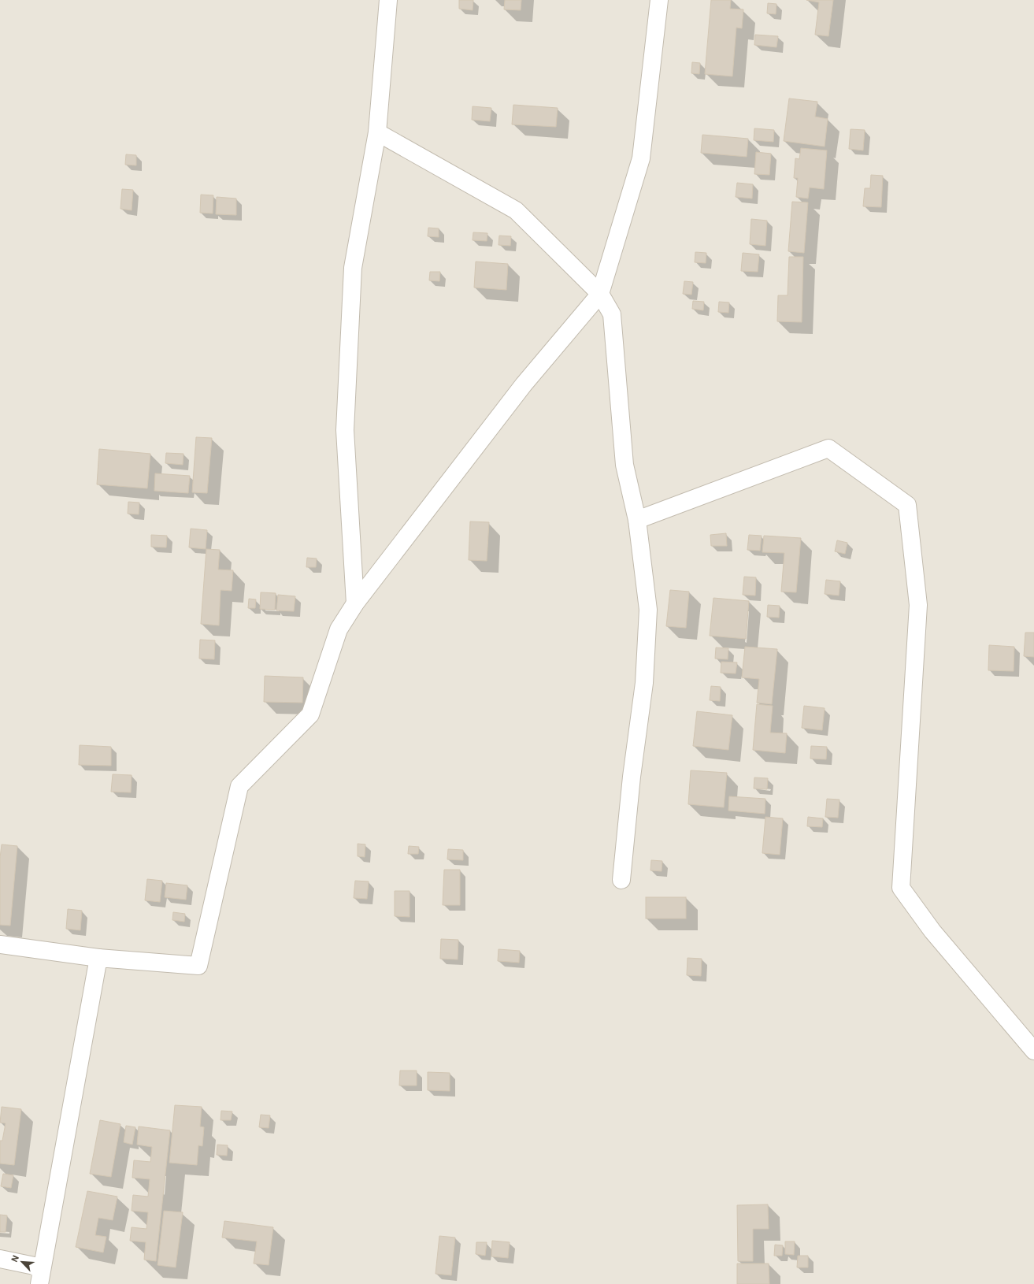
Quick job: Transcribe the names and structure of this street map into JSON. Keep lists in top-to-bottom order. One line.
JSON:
{"north":"top left"}
